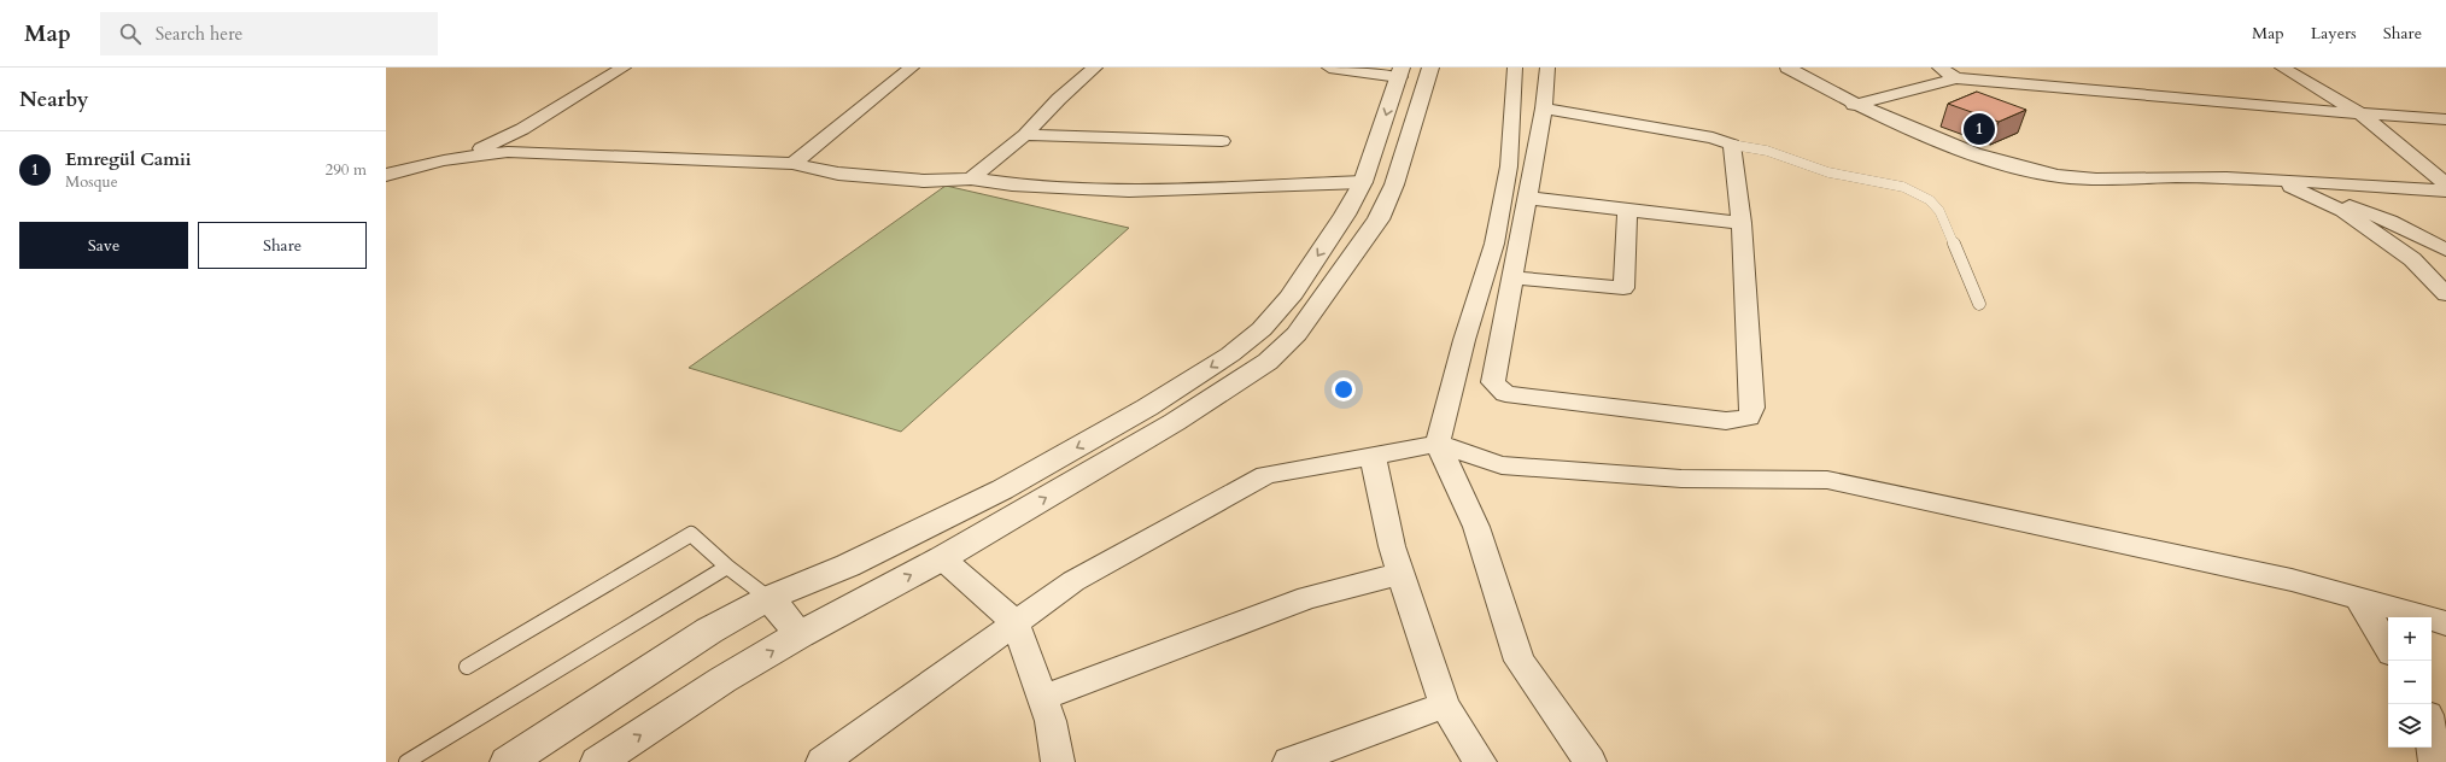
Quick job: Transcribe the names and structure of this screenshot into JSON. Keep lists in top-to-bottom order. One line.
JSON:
{"page":{"header":"Map","search":"Search here","nav":["Map","Layers","Share"],"heading":"Nearby","pins":"1","list":[{"mark":"1","name":"Emregül Camii","note":"Mosque","value":"290 m"}],"buttons":["Save","Share"],"map_buttons":["+","−"]}}
